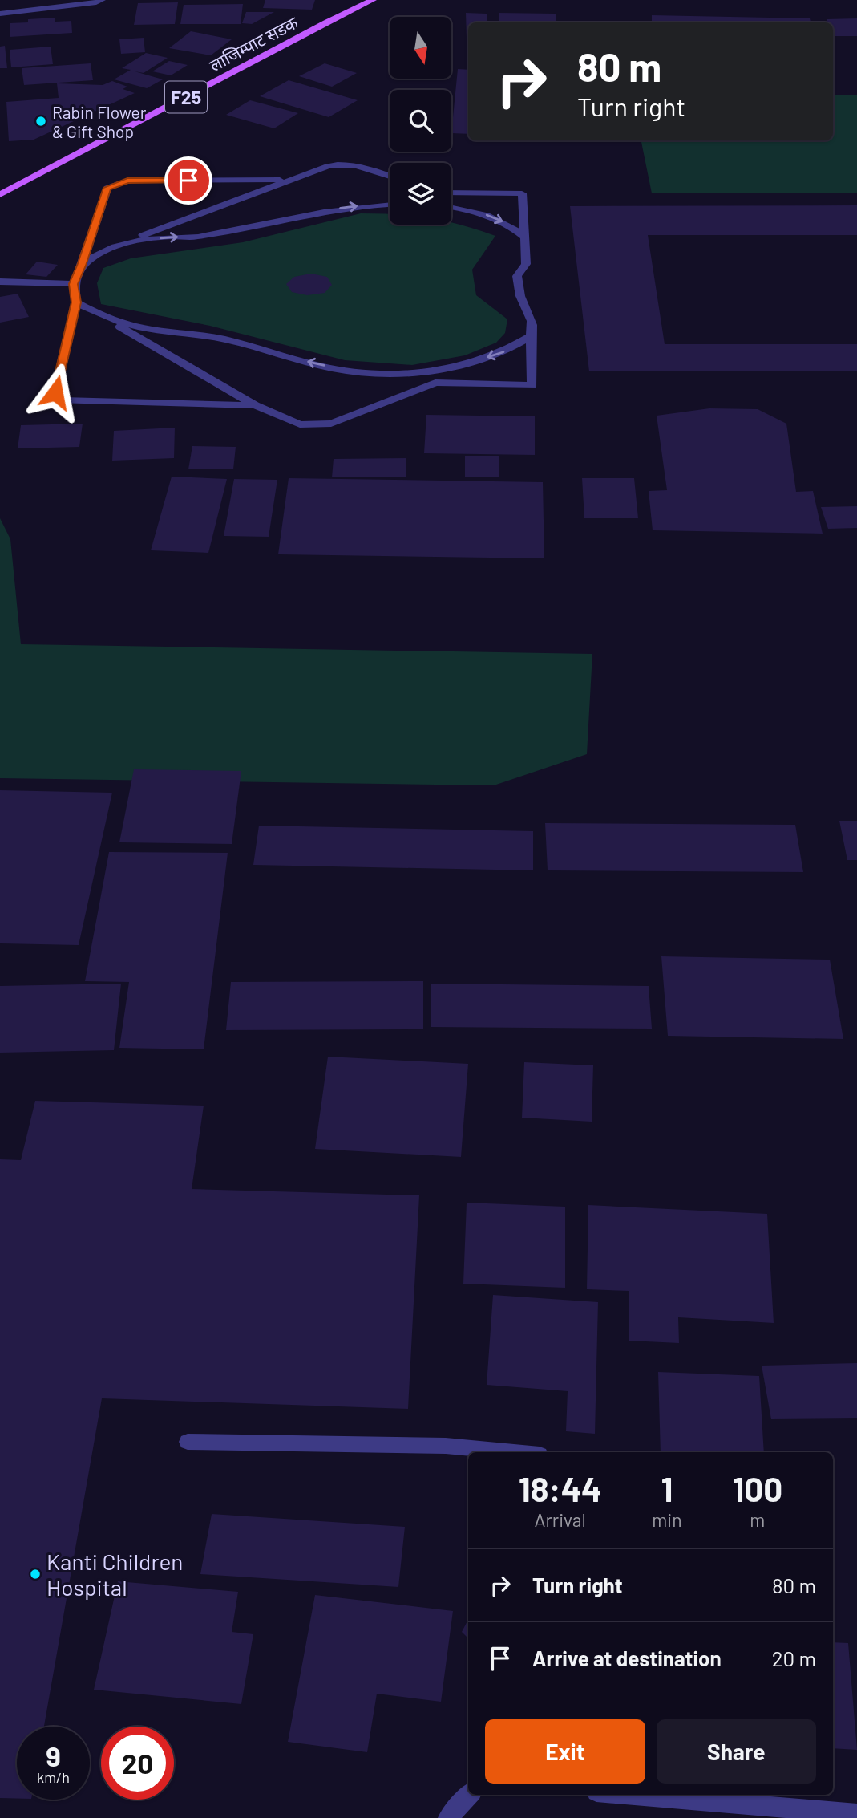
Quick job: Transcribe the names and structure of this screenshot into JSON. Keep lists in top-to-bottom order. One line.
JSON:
{"streets":{"main road":["लाजिम्पाट सडक","F25"]},"places":["Rabin Flower & Gift Shop","Kanti Children Hospital"],"north":"bottom","page":{"turn":["80 m","Turn right"],"eta":["18:44","Arrival","1","min","100","m"],"list":[{"name":"Turn right","value":"80 m"},{"name":"Arrive at destination","value":"20 m"}],"buttons":["Exit","Share"],"speed":"9 km/h","limit":"20"}}
